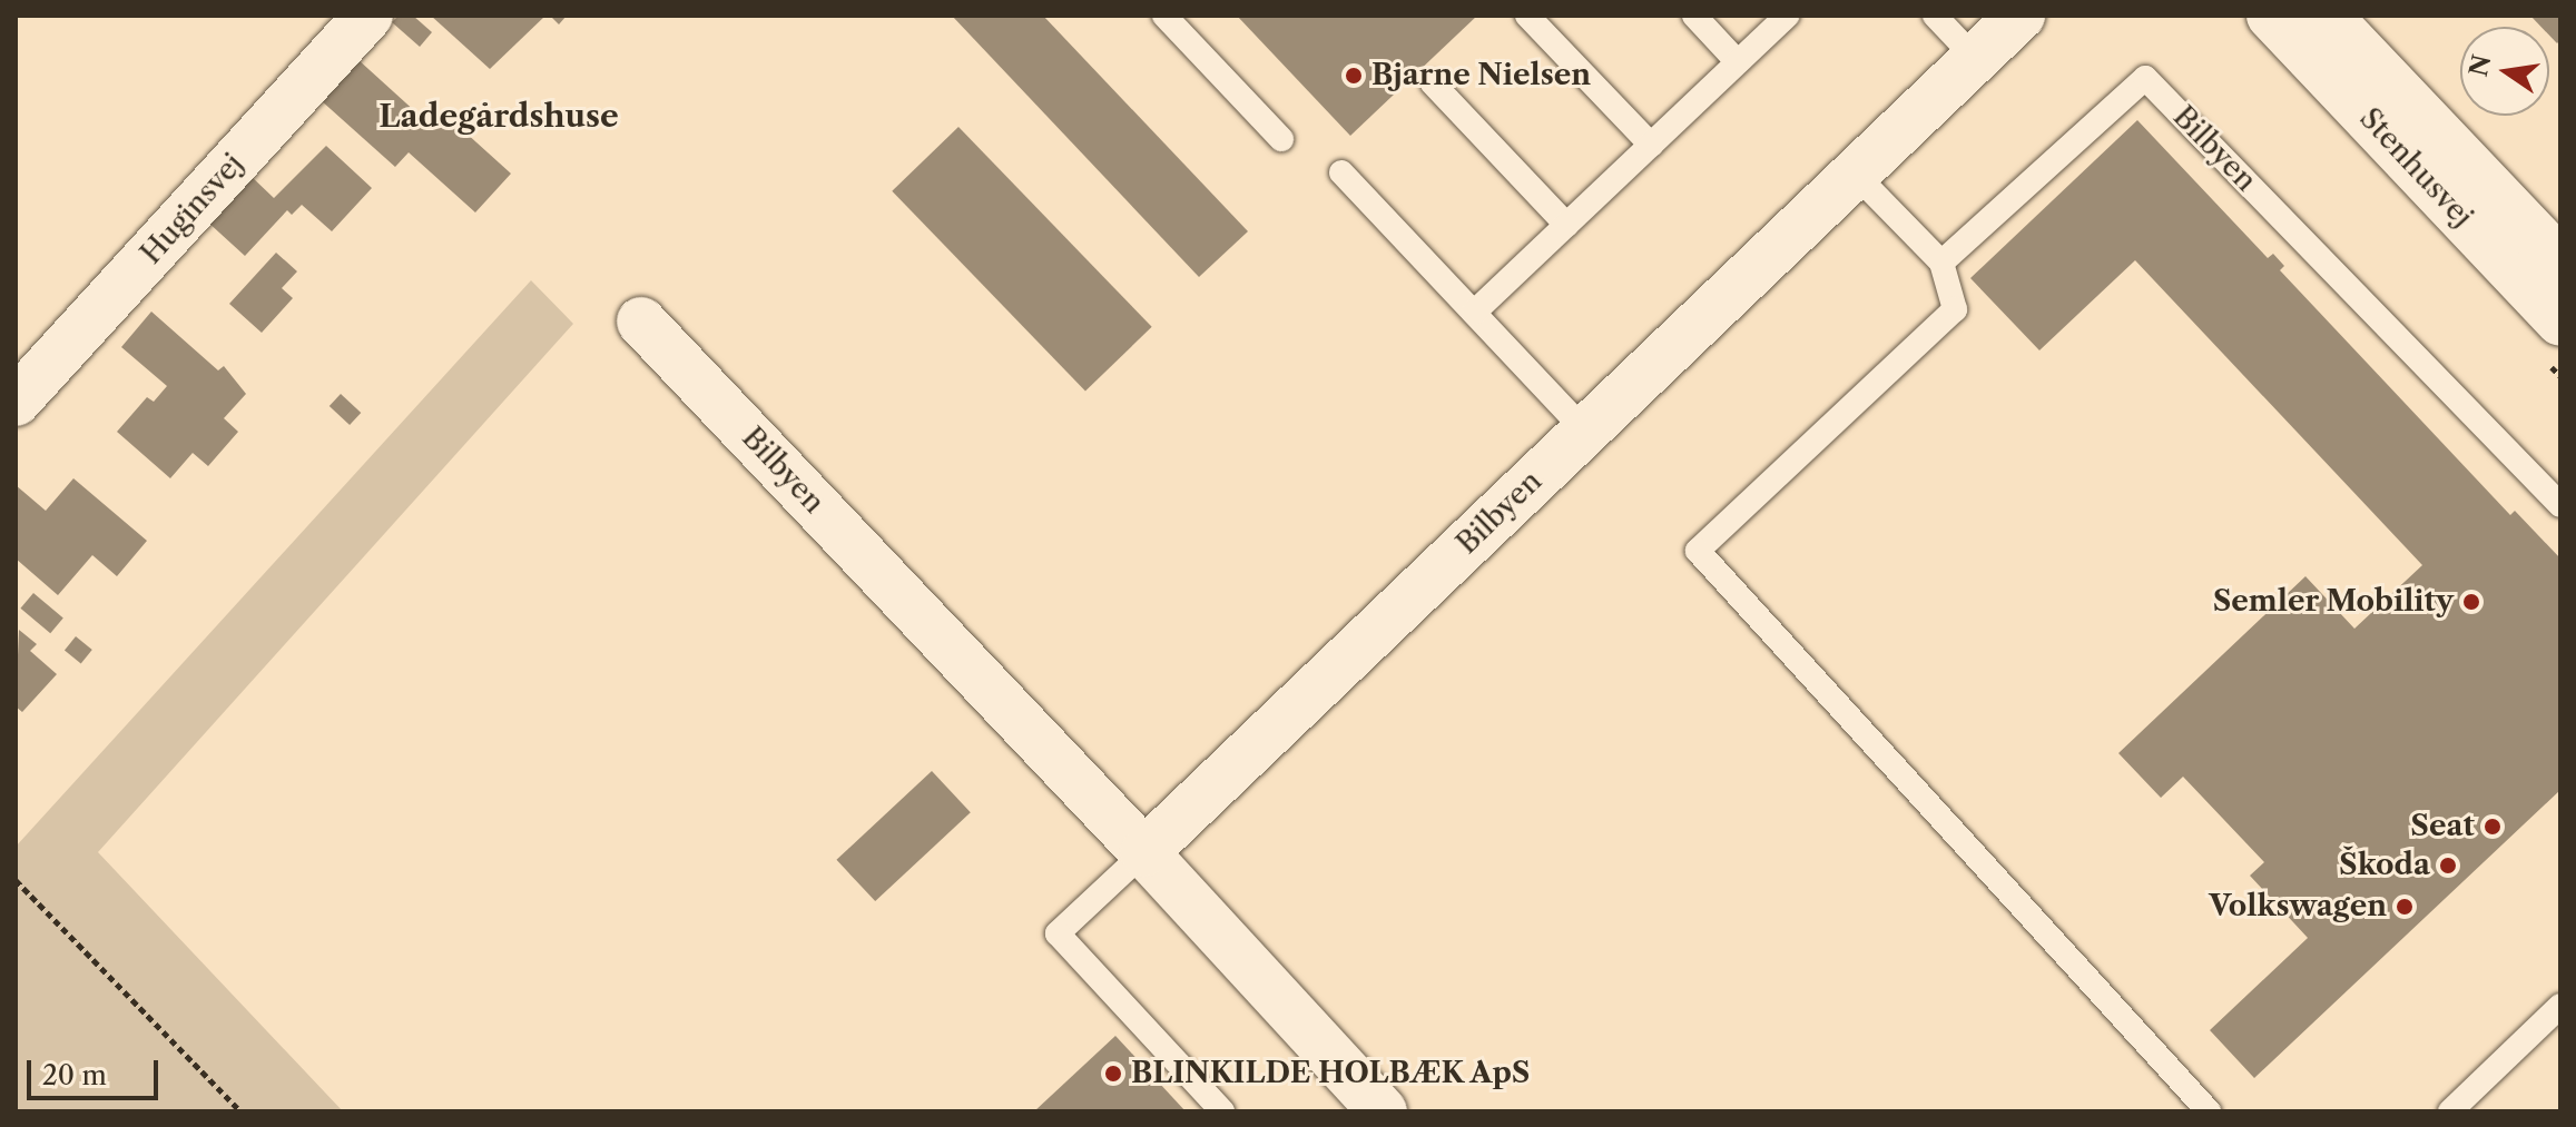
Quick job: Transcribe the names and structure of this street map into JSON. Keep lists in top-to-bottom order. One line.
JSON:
{"streets":{"street":["Bilbyen","Stenhusvej","Huginsvej"]},"districts":["Ladegårdshuse"],"places":["Bjarne Nielsen","Semler Mobility","Seat","Škoda","Volkswagen","BLINKILDE HOLBÆK ApS"],"scale_bar":"20 m","north":"left"}
